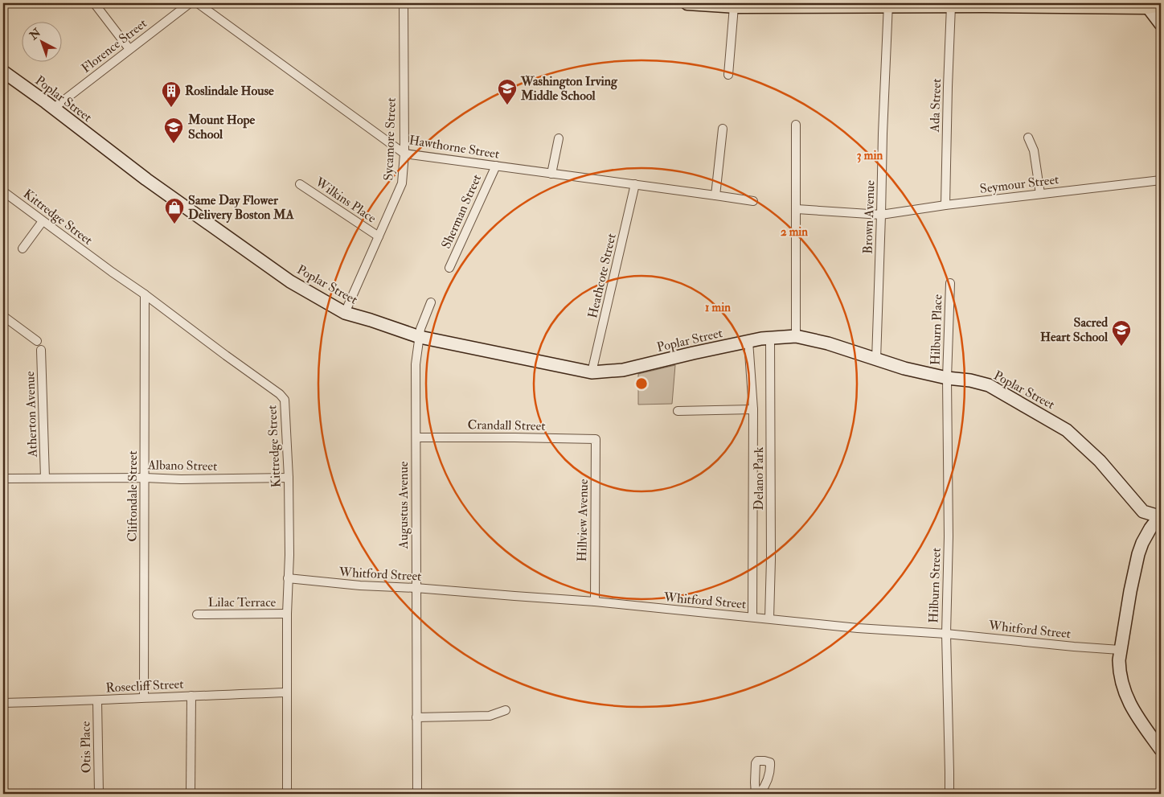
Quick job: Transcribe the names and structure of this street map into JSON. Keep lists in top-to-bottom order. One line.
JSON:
{"streets":{"street":["Florence Street","Poplar Street","Ada Street","Sycamore Street","Hawthorne Street","Seymour Street","Wilkins Place","Sherman Street","Kittredge Street","Brown Avenue","Heathcote Street","Hilburn Place","Atherton Avenue","Crandall Street","Albano Street","Delano Park","Cliftondale Street","Augustus Avenue","Hillview Avenue","Whitford Street","Hilburn Street","Lilac Terrace","Rosecliff Street","Otis Place"]},"crossings":[["Florence Street","Poplar Street"],["Poplar Street","Sycamore Street"],["Poplar Street","Brown Avenue"],["Poplar Street","Heathcote Street"],["Poplar Street","Hilburn Place"],["Poplar Street","Delano Park"],["Poplar Street","Augustus Avenue"],["Poplar Street","Whitford Street"],["Poplar Street","Hilburn Street"],["Ada Street","Seymour Street"],["Sycamore Street","Hawthorne Street"],["Sycamore Street","Wilkins Place"],["Hawthorne Street","Sherman Street"],["Hawthorne Street","Heathcote Street"],["Seymour Street","Brown Avenue"],["Kittredge Street","Albano Street"],["Kittredge Street","Cliftondale Street"],["Kittredge Street","Whitford Street"],["Kittredge Street","Lilac Terrace"],["Kittredge Street","Rosecliff Street"],["Hilburn Place","Hilburn Street"],["Atherton Avenue","Albano Street"],["Crandall Street","Augustus Avenue"],["Crandall Street","Hillview Avenue"],["Albano Street","Cliftondale Street"],["Delano Park","Whitford Street"],["Cliftondale Street","Rosecliff Street"],["Augustus Avenue","Whitford Street"],["Hillview Avenue","Whitford Street"],["Whitford Street","Hilburn Street"],["Rosecliff Street","Otis Place"]],"places":{"school or university":["Washington Irving Middle School","Mount Hope School","Sacred Heart School"],"building":["Roslindale House"],"shop":["Same Day Flower Delivery Boston MA"]},"north":"top left","rings":["3 min","2 min","1 min"]}
